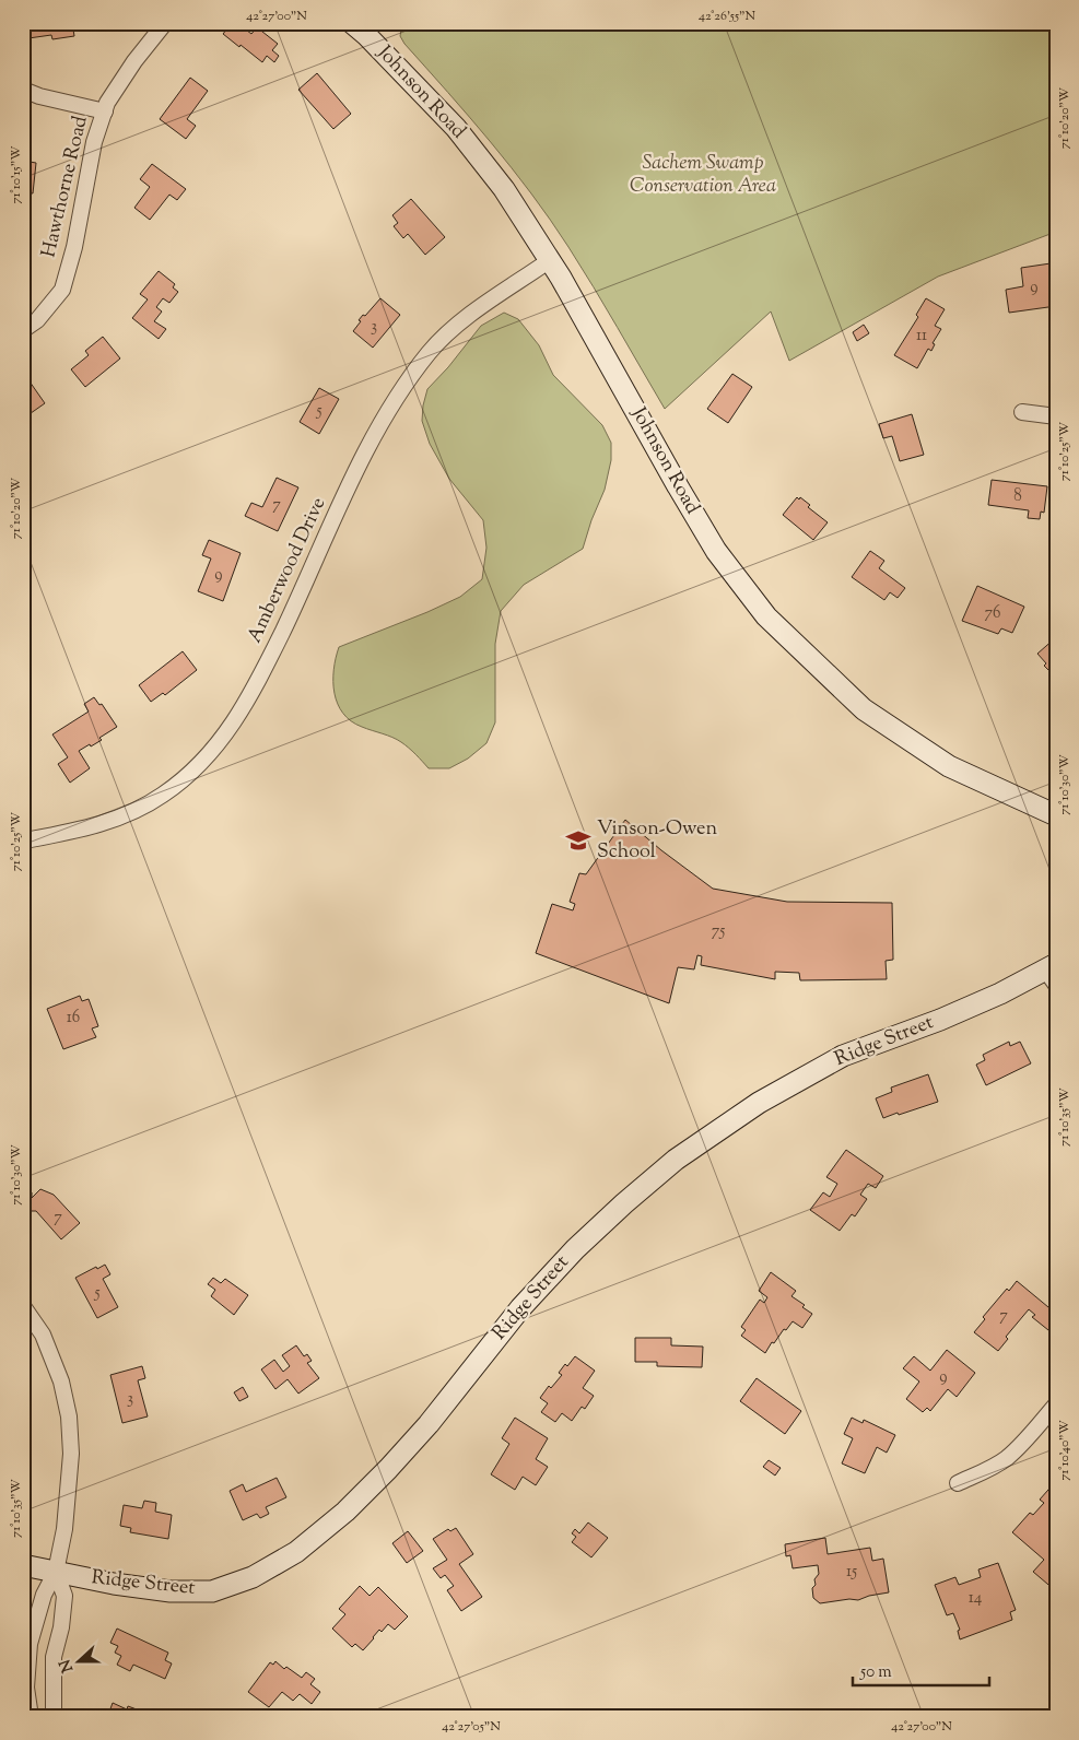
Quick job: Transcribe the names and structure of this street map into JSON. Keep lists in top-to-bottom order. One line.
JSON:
{"streets":{"street":["Johnson Road","Hawthorne Road","Amberwood Drive","Ridge Street"]},"crossings":[["Johnson Road","Amberwood Drive"]],"parks":["Sachem Swamp Conservation Area"],"places":{"school or university":["Vinson-Owen School"]},"house_numbers":["9","3","11","5","8","7","9","76","75","16","7","5","7","9","3","15","14"],"scale_bar":"50 m","north":"left","coordinates":["42°27'00\"N","42°26'55\"N","71°10'20\"W","71°10'15\"W","71°10'25\"W","71°10'30\"W","71°10'35\"W","71°10'40\"W","42°27'05\"N"]}
